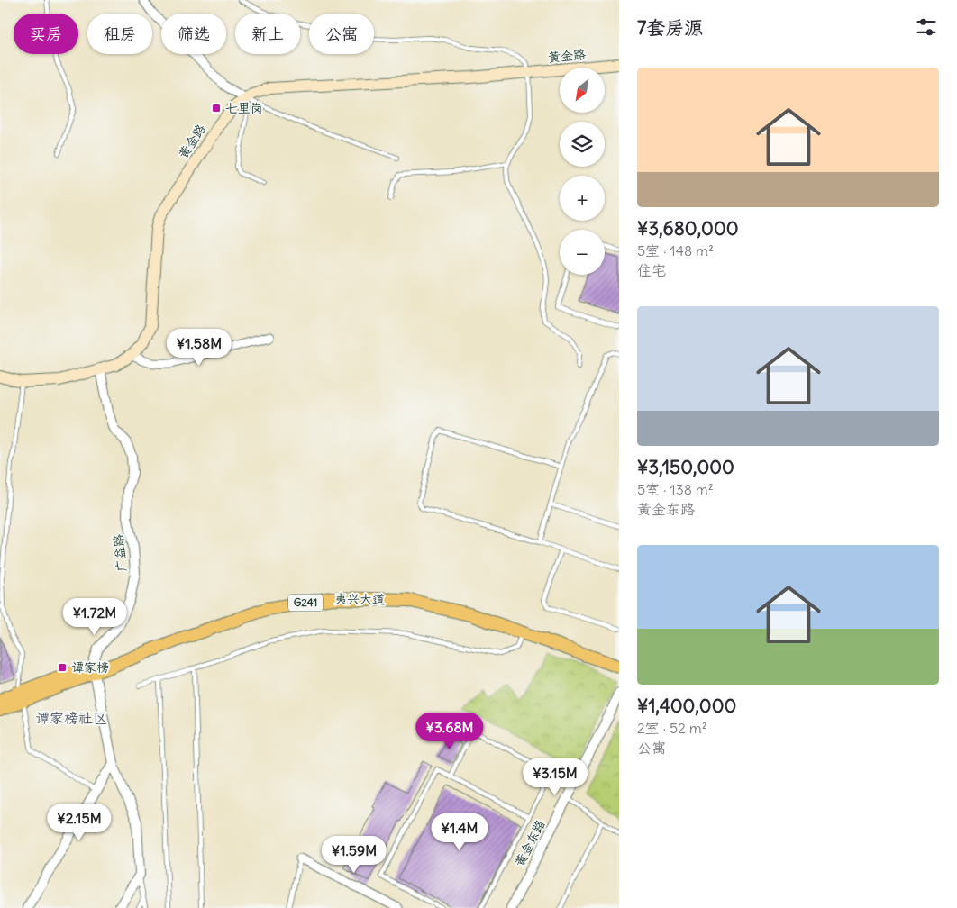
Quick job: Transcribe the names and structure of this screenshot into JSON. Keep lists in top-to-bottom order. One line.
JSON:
{"streets":{"highway":["夷兴大道","G241"],"main road":["黄金路"],"street":["广益路","黄金东路"]},"crossings":[["黄金路","广益路"],["广益路","夷兴大道"]],"districts":["谭家榜社区"],"places":{"transit":["七里岗","谭家榜"]},"north":"bottom left","page":{"heading":"7套房源","chip":["买房","租房","筛选","新上","公寓"],"list":[{"name":"¥3,680,000","note":"5室 · 148 m² · 住宅"},{"name":"¥3,150,000","note":"5室 · 138 m² · 黄金东路"},{"name":"¥1,400,000","note":"2室 · 52 m² · 公寓"}],"map_buttons":["+","−"],"price":["¥1.58M","¥1.72M","¥3.68M","¥3.15M","¥2.15M","¥1.4M","¥1.59M"]}}
